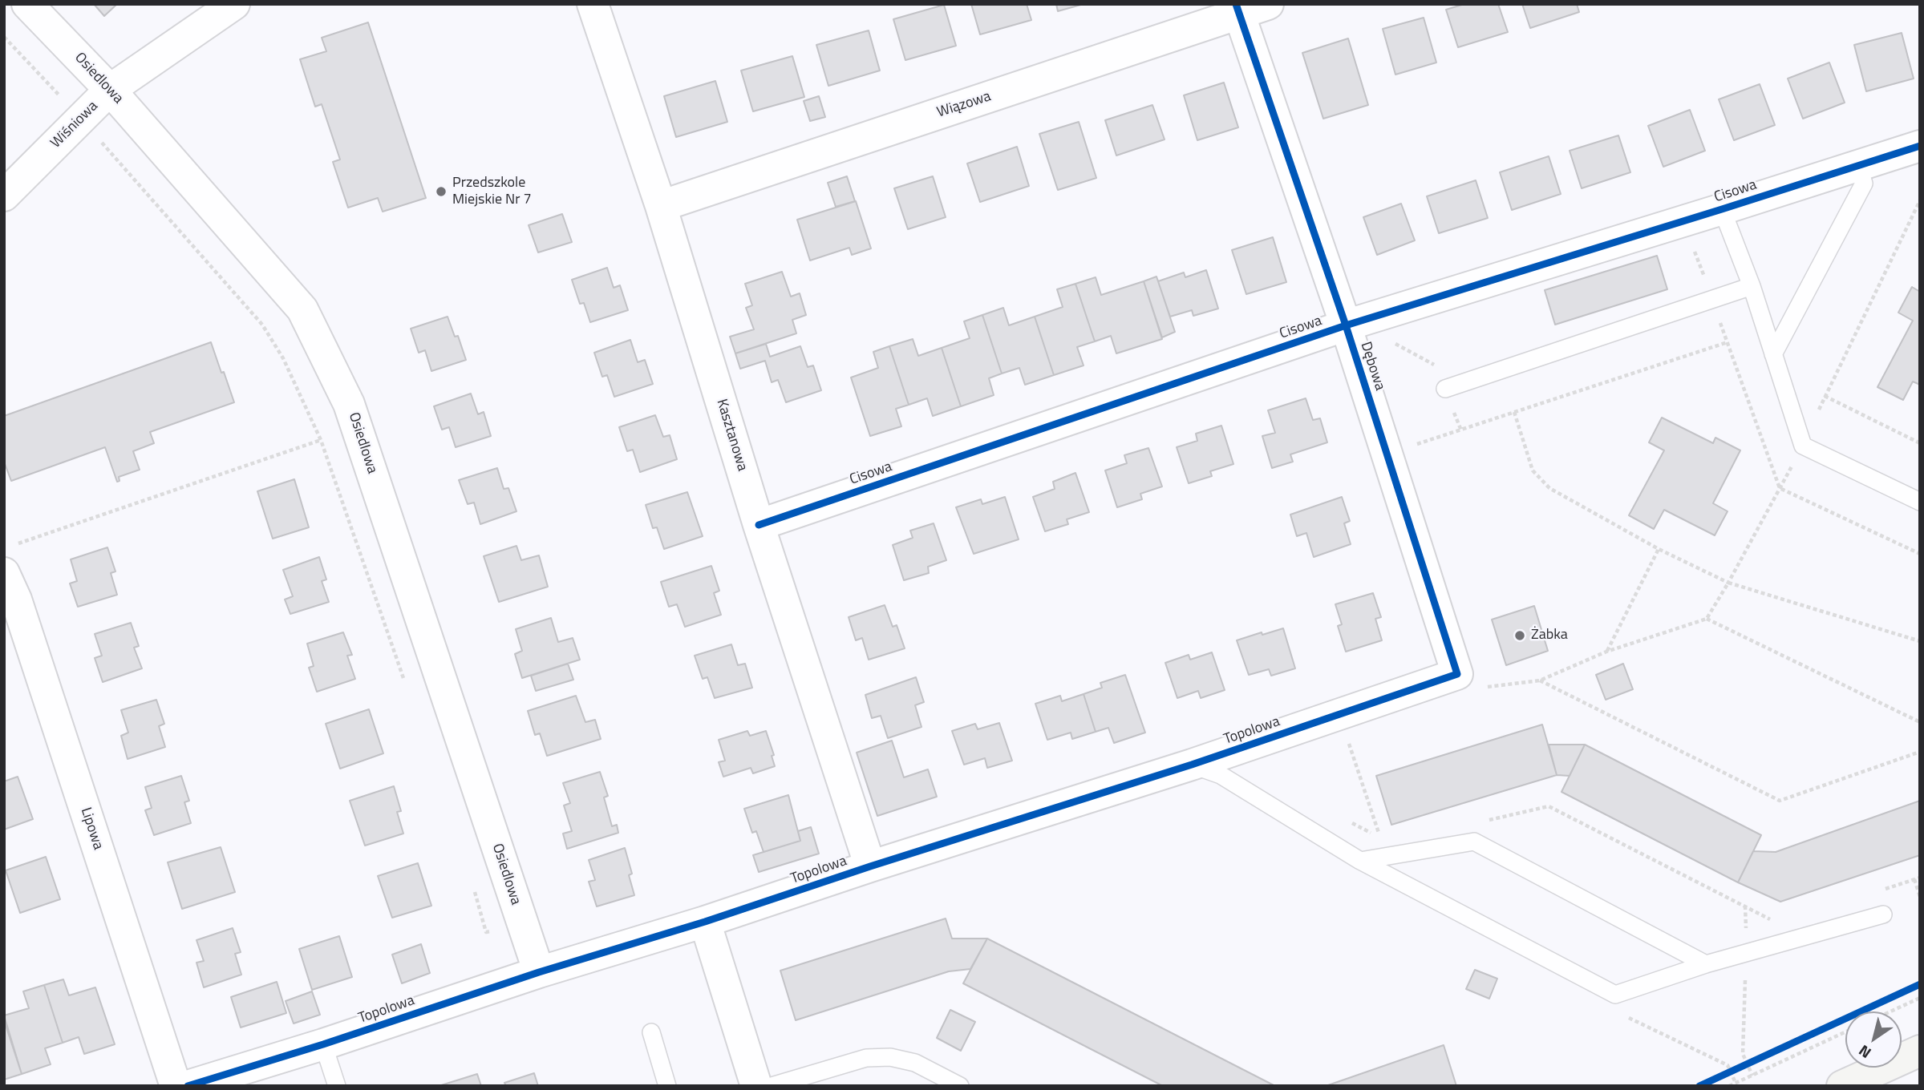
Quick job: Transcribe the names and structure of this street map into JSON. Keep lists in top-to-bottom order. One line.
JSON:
{"streets":{"street":["Osiedlowa","Wiązowa","Wiśniowa","Cisowa","Dębowa","Kasztanowa","Topolowa","Lipowa"]},"crossings":[["Osiedlowa","Wiśniowa"],["Osiedlowa","Topolowa"],["Wiązowa","Dębowa"],["Wiązowa","Kasztanowa"],["Cisowa","Dębowa"],["Cisowa","Kasztanowa"],["Dębowa","Topolowa"],["Kasztanowa","Topolowa"]],"places":["Przedszkole Miejskie Nr 7","Żabka"],"north":"bottom left"}
